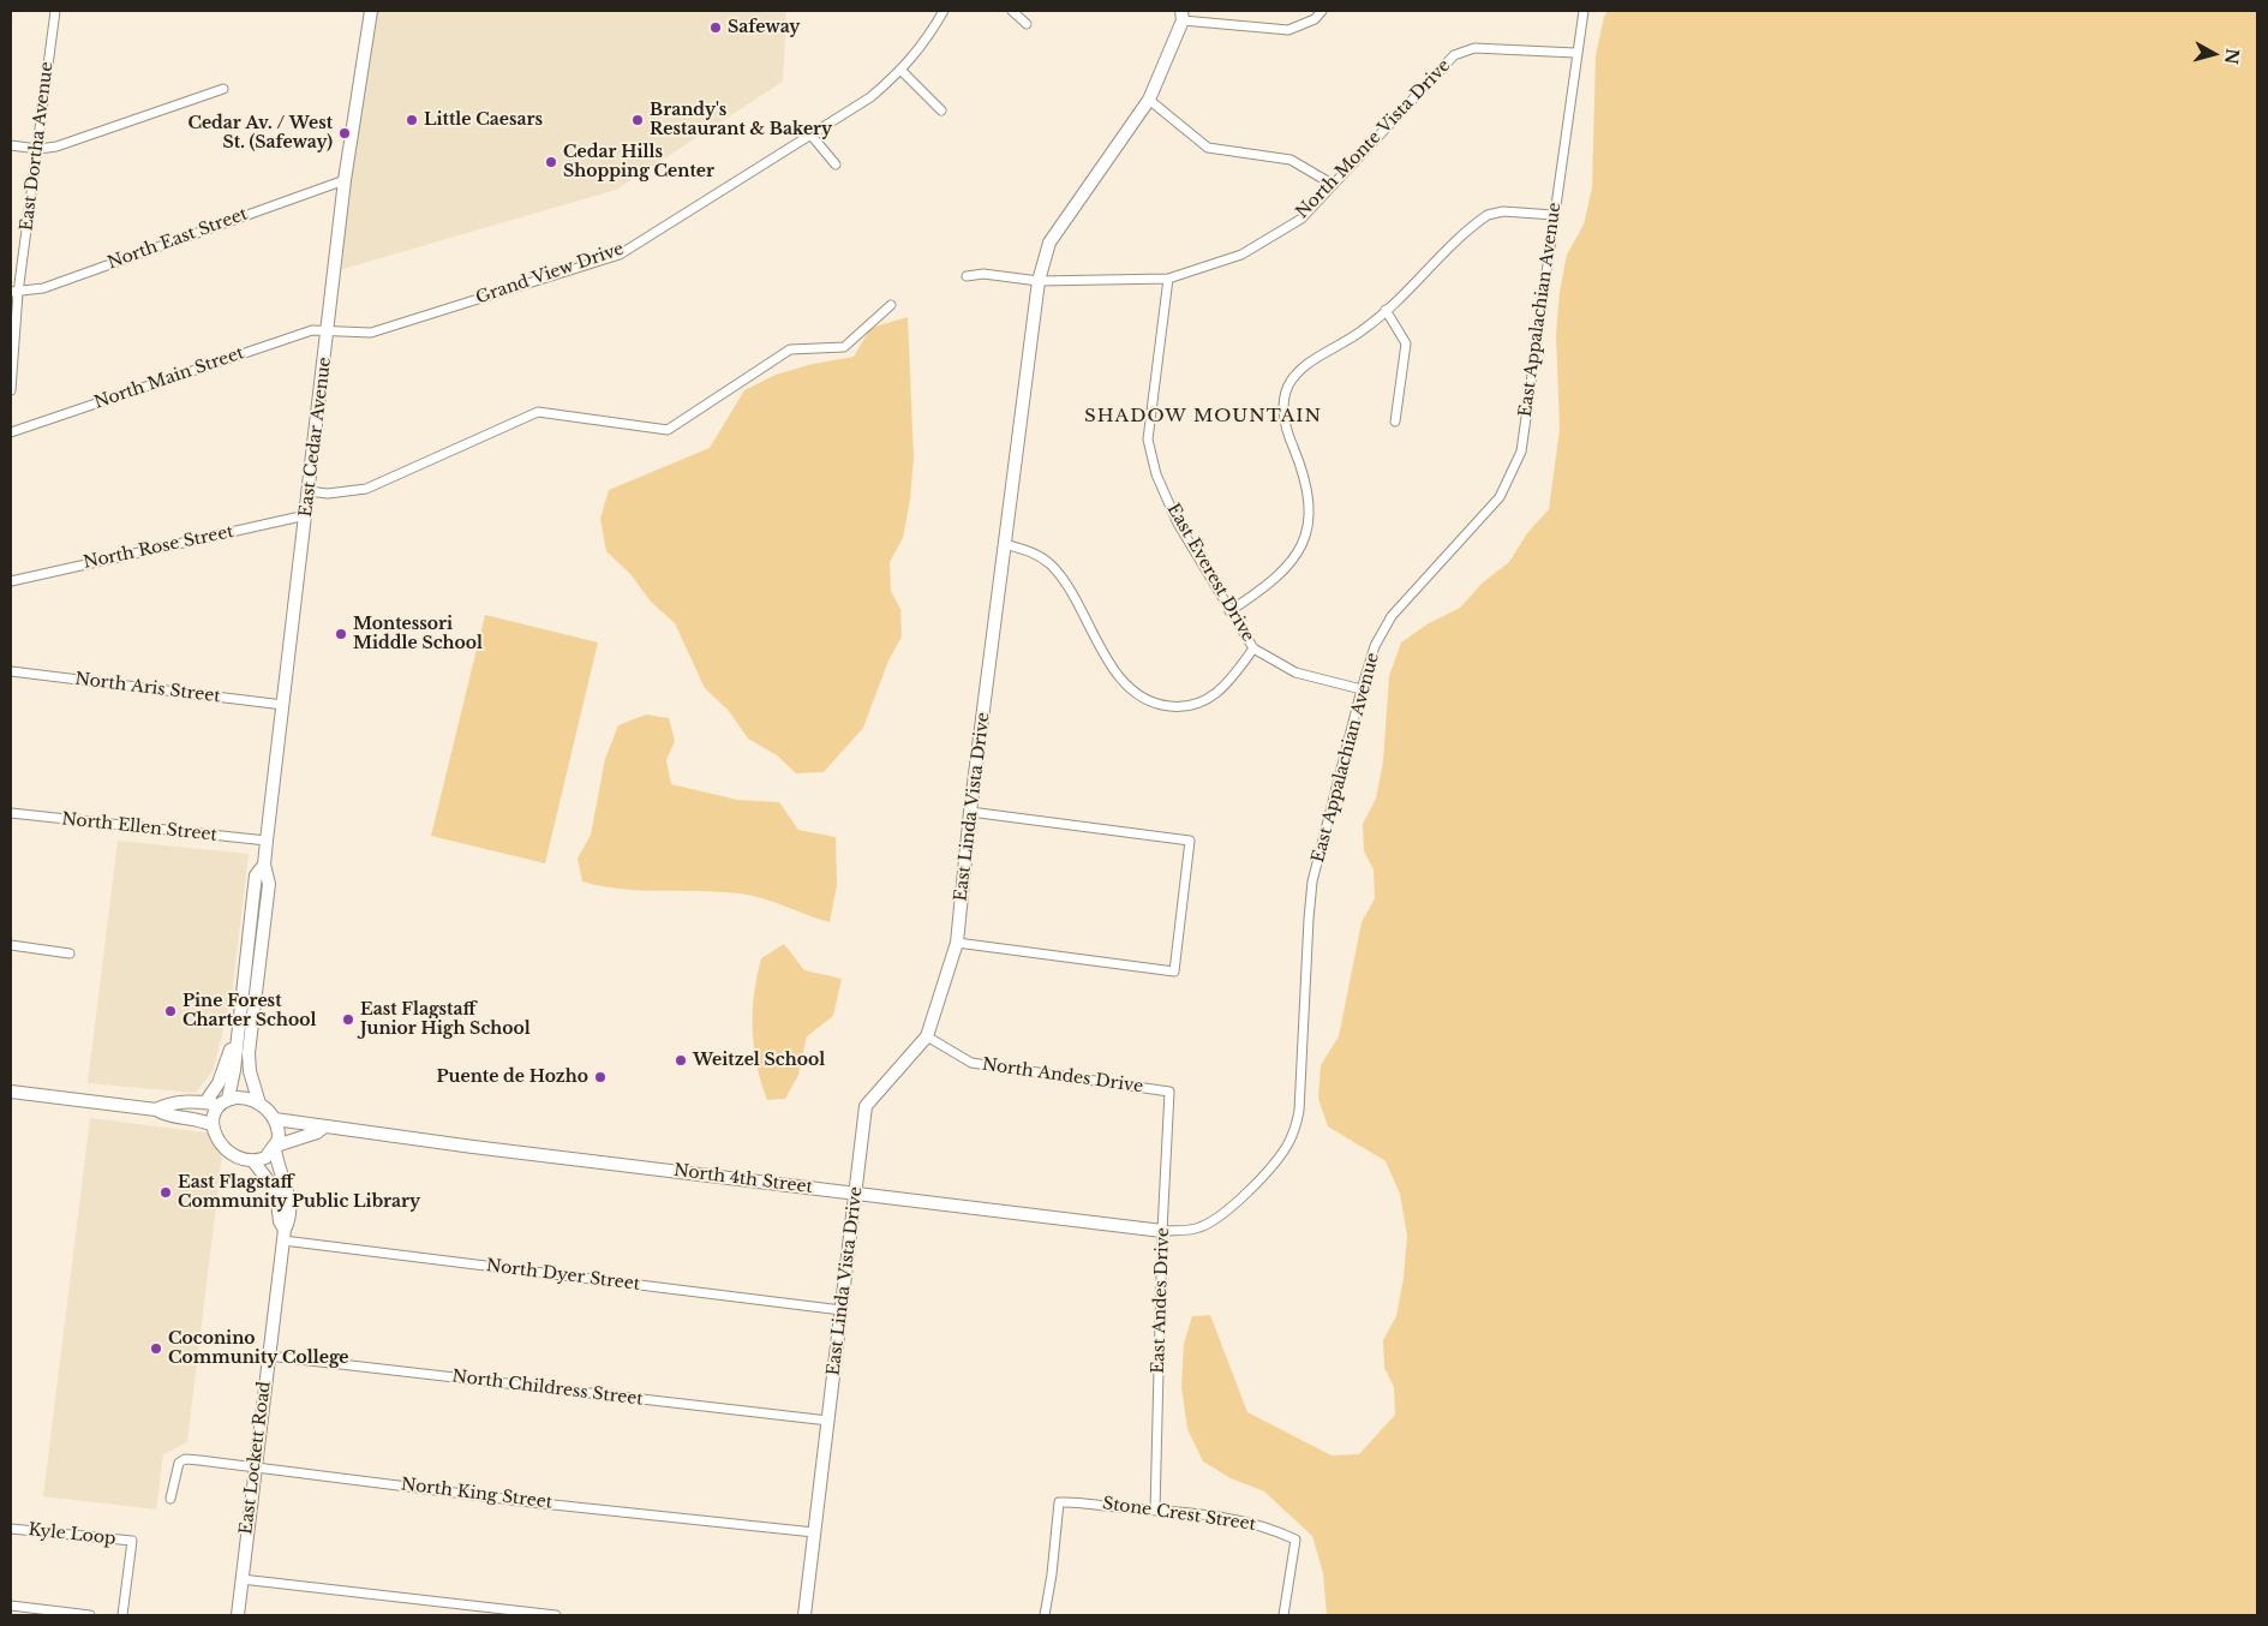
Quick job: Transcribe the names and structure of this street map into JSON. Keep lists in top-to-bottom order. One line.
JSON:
{"streets":{"street":["North Monte Vista Drive","East Dortha Avenue","North East Street","Grand View Drive","East Appalachian Avenue","North Main Street","East Cedar Avenue","North Rose Street","East Everest Drive","North Aris Street","East Linda Vista Drive","North Ellen Street","North Andes Drive","North 4th Street","North Dyer Street","East Andes Drive","North Childress Street","East Lockett Road","North King Street","Stone Crest Street","Kyle Loop"]},"crossings":[["North Monte Vista Drive","East Appalachian Avenue"],["North Monte Vista Drive","East Everest Drive"],["North Monte Vista Drive","East Linda Vista Drive"],["East Dortha Avenue","North East Street"],["North East Street","East Cedar Avenue"],["Grand View Drive","North Main Street"],["Grand View Drive","East Cedar Avenue"],["East Appalachian Avenue","East Everest Drive"],["East Appalachian Avenue","North 4th Street"],["East Appalachian Avenue","East Andes Drive"],["North Main Street","East Cedar Avenue"],["East Cedar Avenue","North Rose Street"],["East Cedar Avenue","North Aris Street"],["East Cedar Avenue","North Ellen Street"],["East Cedar Avenue","North 4th Street"],["East Cedar Avenue","East Lockett Road"],["East Linda Vista Drive","North Andes Drive"],["East Linda Vista Drive","North 4th Street"],["East Linda Vista Drive","North Dyer Street"],["East Linda Vista Drive","North Childress Street"],["East Linda Vista Drive","North King Street"],["North Andes Drive","East Andes Drive"],["North 4th Street","East Andes Drive"],["North 4th Street","East Lockett Road"],["North Dyer Street","East Lockett Road"],["East Andes Drive","Stone Crest Street"],["North Childress Street","East Lockett Road"],["East Lockett Road","North King Street"]],"districts":["SHADOW MOUNTAIN"],"places":["Safeway","Little Caesars","Brandy's Restaurant & Bakery","Cedar Av. / West St. (Safeway)","Cedar Hills Shopping Center","Montessori Middle School","Pine Forest Charter School","East Flagstaff Junior High School","Weitzel School","Puente de Hozho","East Flagstaff Community Public Library","Coconino Community College"],"north":"right"}
